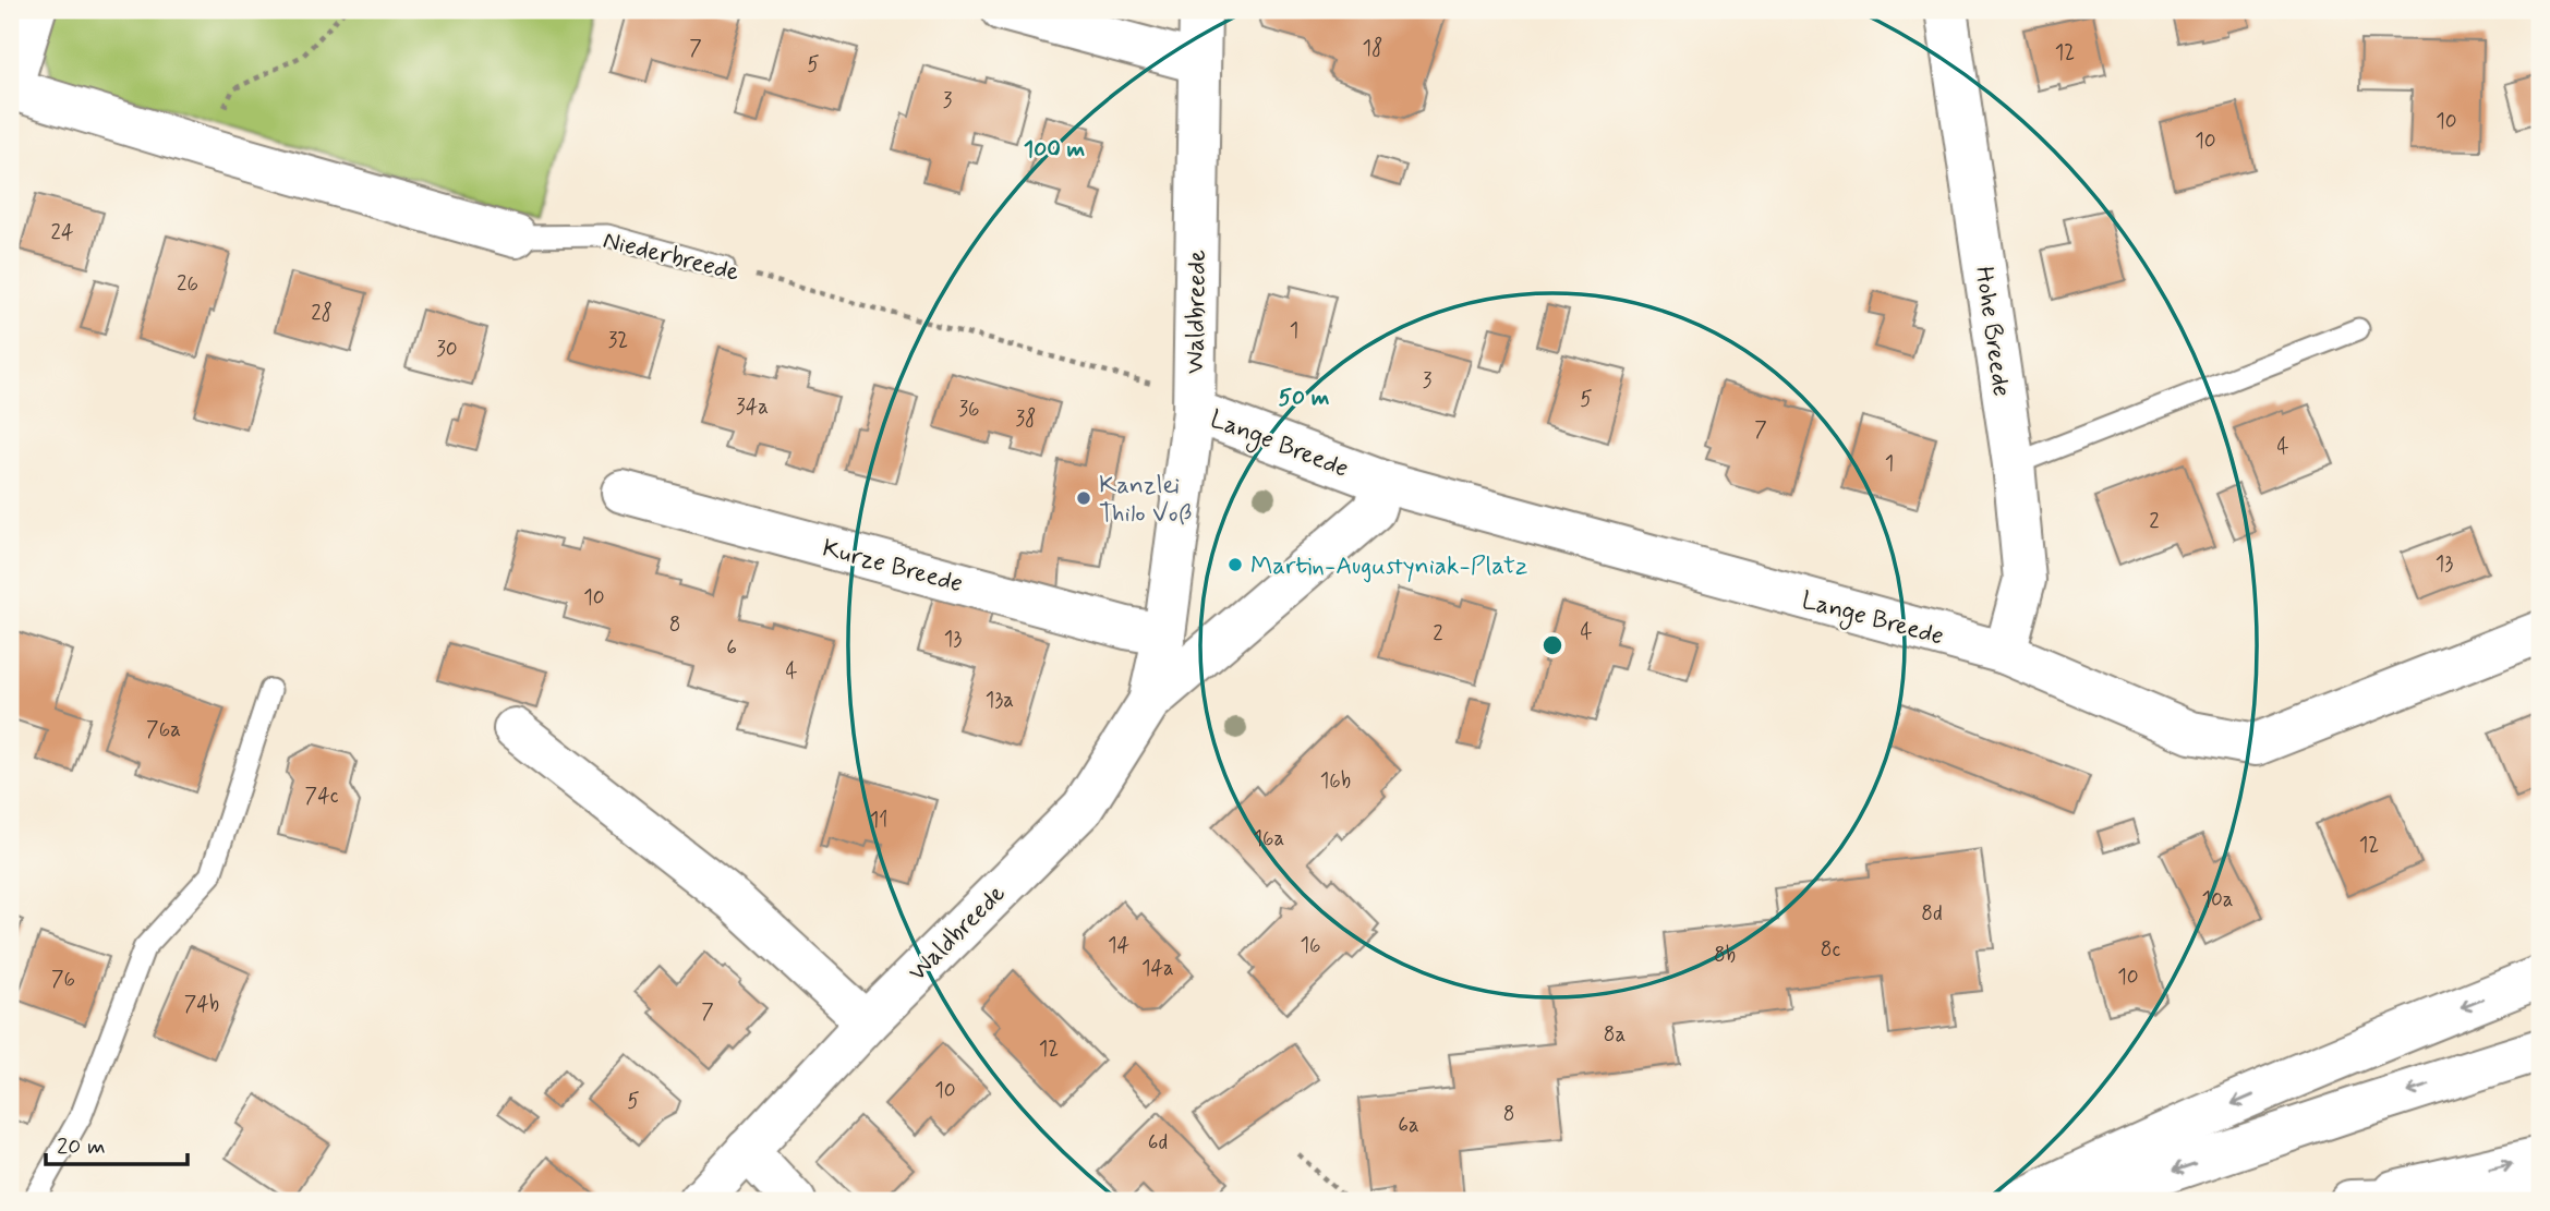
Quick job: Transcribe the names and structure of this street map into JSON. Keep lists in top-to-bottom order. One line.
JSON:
{"streets":{"main road":["Niederbreede","Waldbreede","Hohe Breede","Lange Breede","Kurze Breede"]},"crossings":[["Niederbreede","Waldbreede"],["Niederbreede","Lange Breede"],["Waldbreede","Lange Breede"],["Waldbreede","Kurze Breede"],["Hohe Breede","Lange Breede"]],"places":["Kanzlei Thilo Voß","Martin-Augustyniak-Platz"],"house_numbers":["7","18","12","5","3","10","10","24","26","28","1","32","30","3","5","34a","36","38","7","4","1","2","13","10","8","4","2","13","6","4","13a","76a","16b","74c","11","16a","12","10a","8d","14","16","8c","8b","14a","10","76","74b","7","8a","12","10","5","8","6a","6d"],"scale_bar":"20 m","rings":["100 m","50 m"]}
